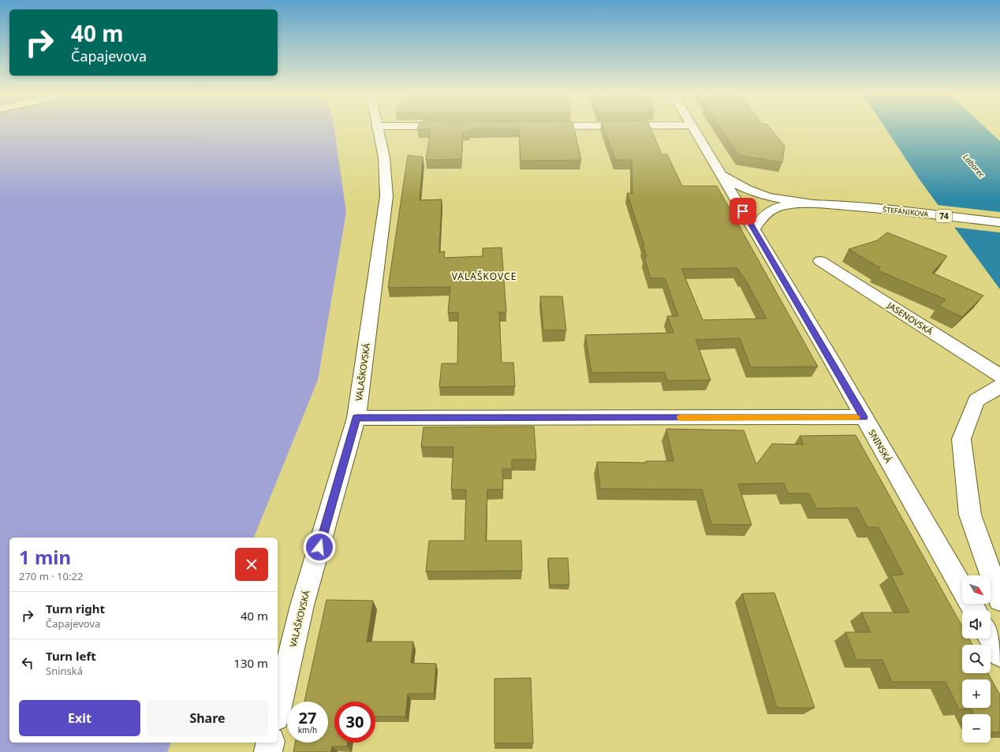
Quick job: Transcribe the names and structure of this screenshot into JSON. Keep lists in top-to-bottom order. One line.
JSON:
{"streets":{"street":["ŠTEFÁNIKOVA","74","JASENOVSKÁ","VALAŠKOVSKÁ","SNINSKÁ"]},"crossings":[["ŠTEFÁNIKOVA","74"],["74","SNINSKÁ"]],"districts":["VALAŠKOVCE"],"water":["Laborec"],"north":"bottom right","page":{"turn":["40 m","Čapajevova"],"heading":["1 min","270 m · 10:22"],"map_buttons":["+","−"],"list":[{"name":"Turn right","note":"Čapajevova","value":"40 m"},{"name":"Turn left","note":"Sninská","value":"130 m"}],"buttons":["Exit","Share"],"speed":"27 km/h","limit":"30"}}
